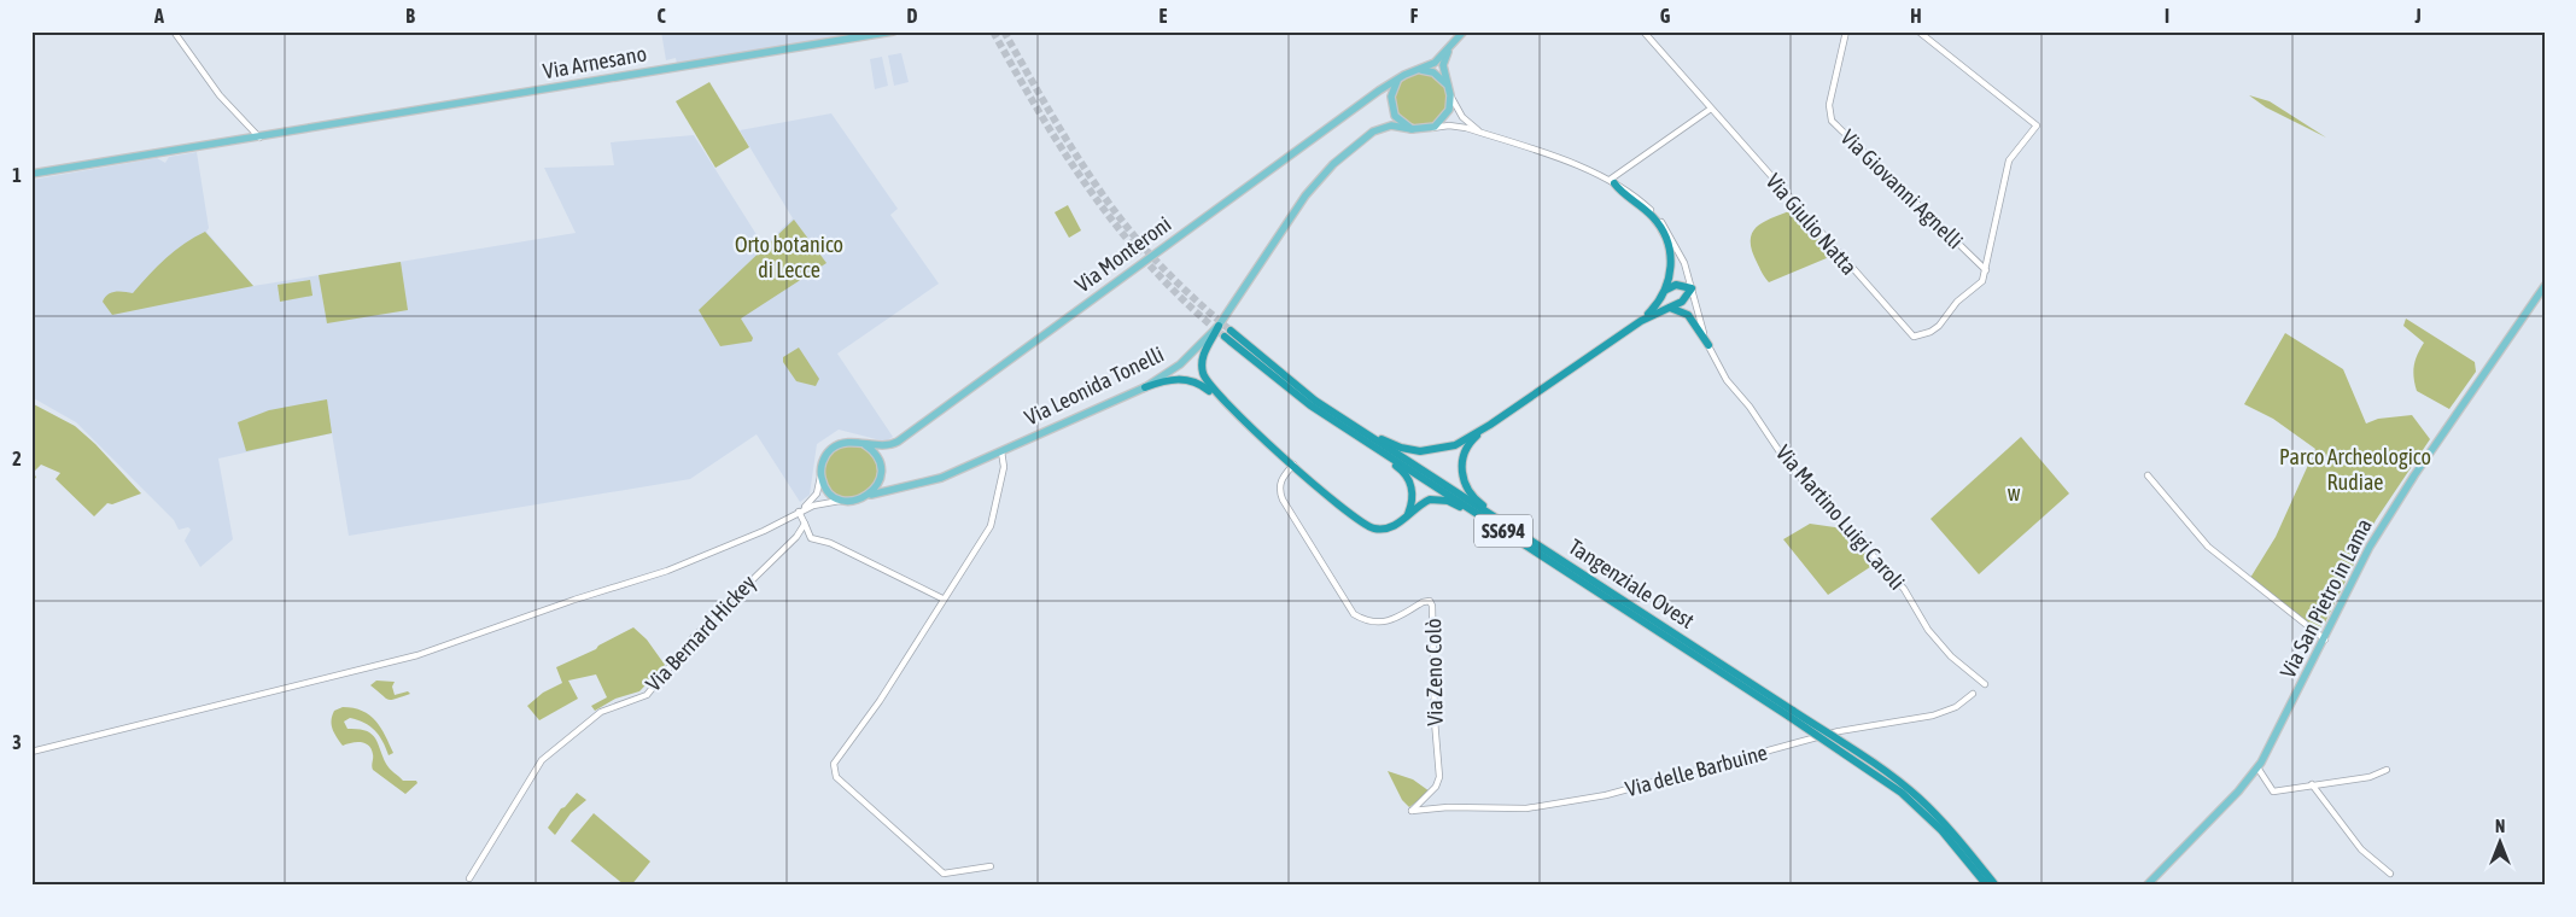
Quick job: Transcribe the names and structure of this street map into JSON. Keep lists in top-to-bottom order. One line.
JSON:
{"streets":{"highway":["SS694","Tangenziale Ovest"],"main road":["Via Arnesano","Via Monteroni","Via Leonida Tonelli","Via San Pietro in Lama"],"street":["Via Giovanni Agnelli","Via Giulio Natta","Via Martino Luigi Caroli","Via Bernard Hickey","Via Zeno Colò","Via delle Barbuine"]},"crossings":[["Via Giovanni Agnelli","Via Giulio Natta"],["Via Monteroni","Via Leonida Tonelli"],["Via Monteroni","Via Martino Luigi Caroli"],["Via Leonida Tonelli","Via Martino Luigi Caroli"],["Via Zeno Colò","Via delle Barbuine"]],"parks":["Orto botanico di Lecce","Parco Archeologico Rudiae","w"],"north":"top","grid":{"columns":["A","B","C","D","E","F","G","H","I","J"],"rows":["1","2","3"]}}
